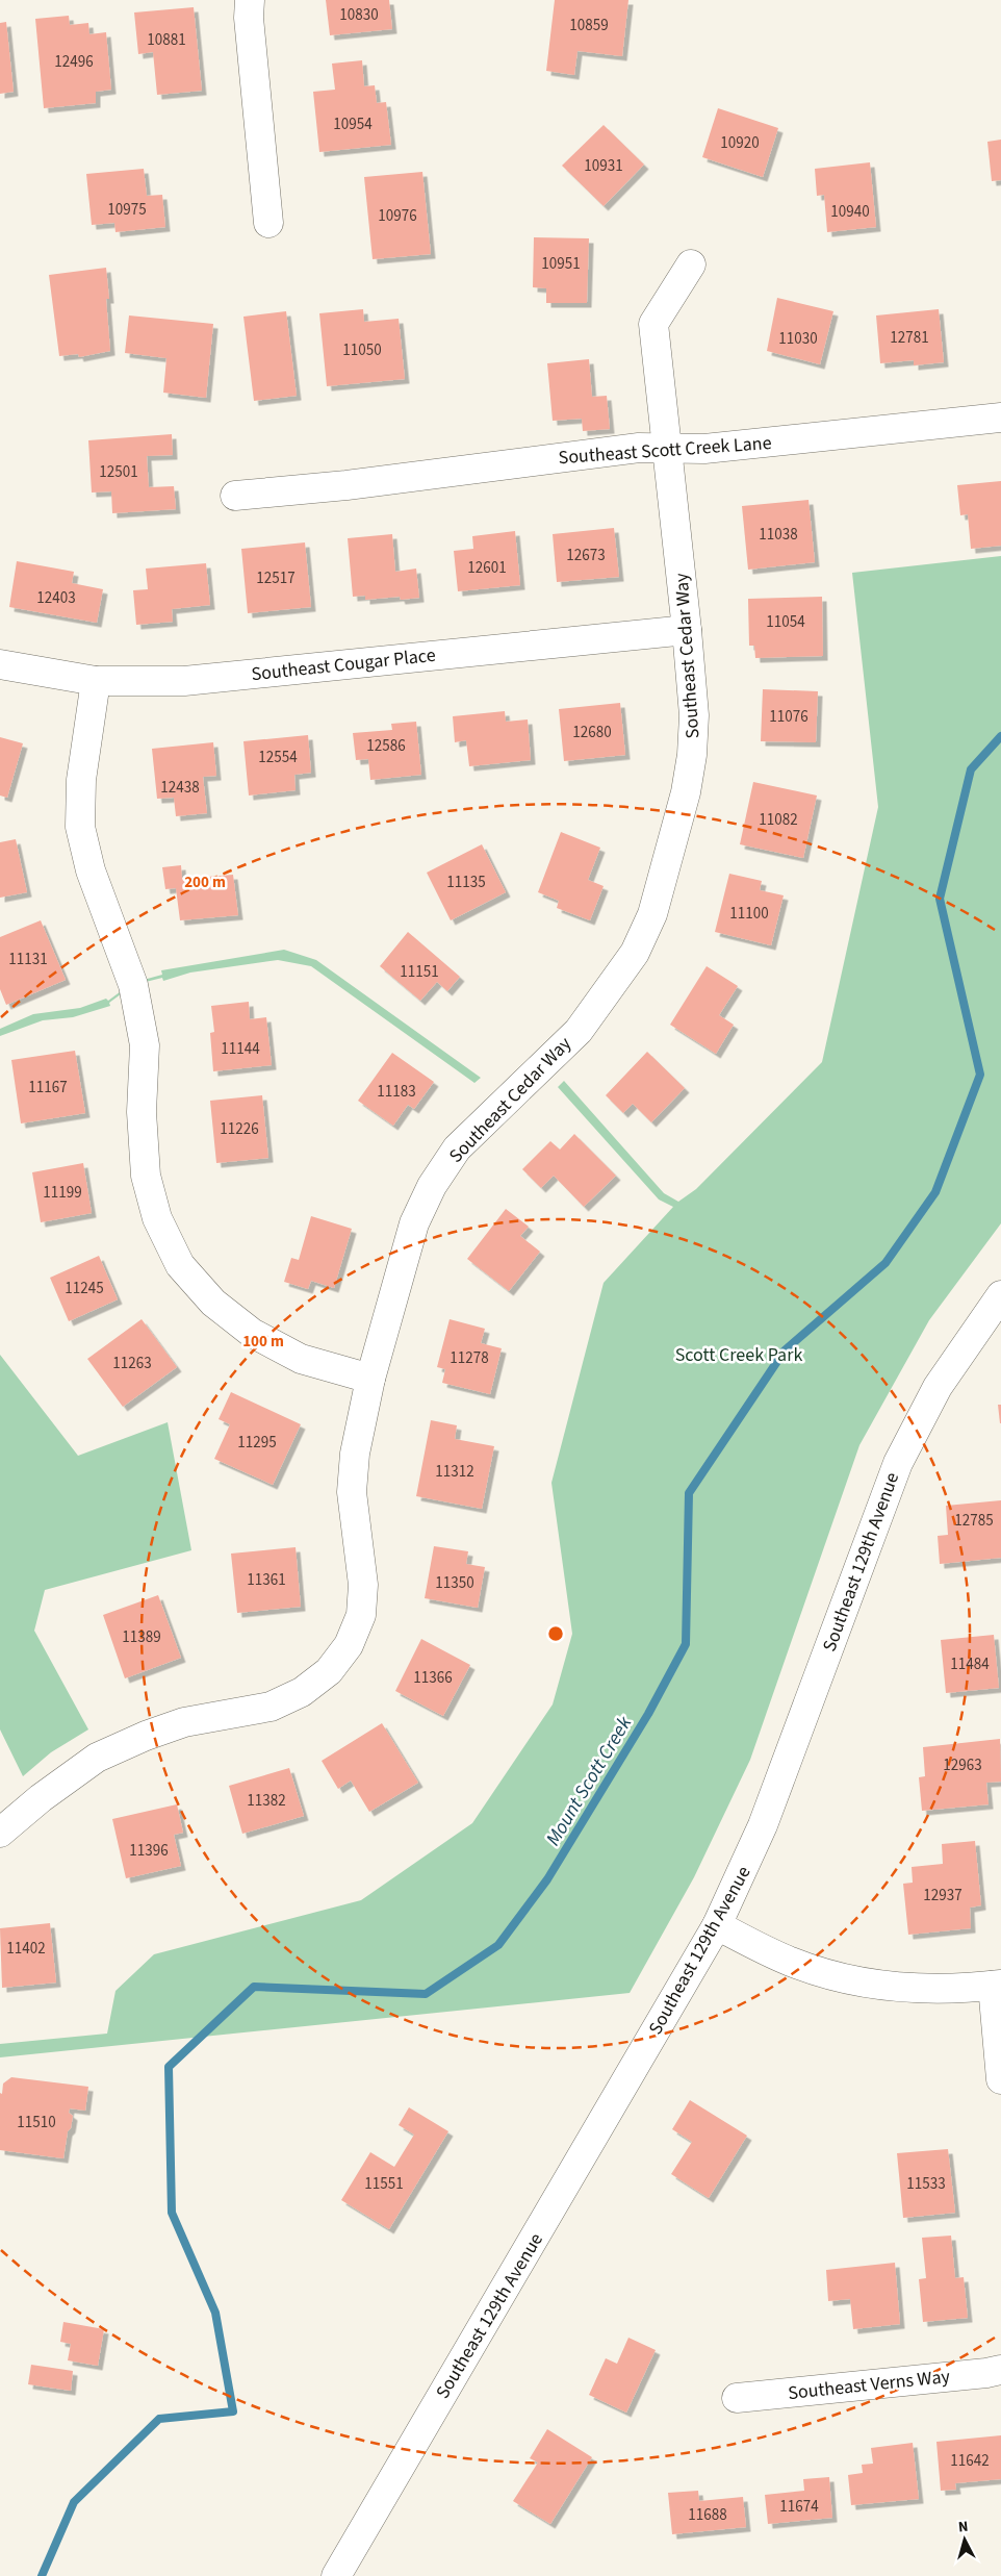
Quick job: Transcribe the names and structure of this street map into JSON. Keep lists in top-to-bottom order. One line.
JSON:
{"streets":{"street":["Southeast Scott Creek Lane","Southeast Cedar Way","Southeast Cougar Place","Southeast 129th Avenue","Southeast Verns Way"]},"crossings":[["Southeast Scott Creek Lane","Southeast Cedar Way"],["Southeast Cedar Way","Southeast Cougar Place"]],"water":["Mount Scott Creek"],"parks":["Scott Creek Park"],"house_numbers":["10830","10859","10881","12496","10954","10920","10931","10975","10940","10976","10951","12781","11030","11050","12501","11038","12673","12601","12517","12403","11054","11076","12680","12586","12554","12438","11082","11135","11100","11131","11151","11144","11167","11183","11226","11199","11245","11278","11263","11295","11312","12785","11361","11350","11389","11484","11366","12963","11382","11396","12937","11402","11510","11551","11533","11642","11674","11688"],"north":"top","rings":["200 m","100 m"]}
